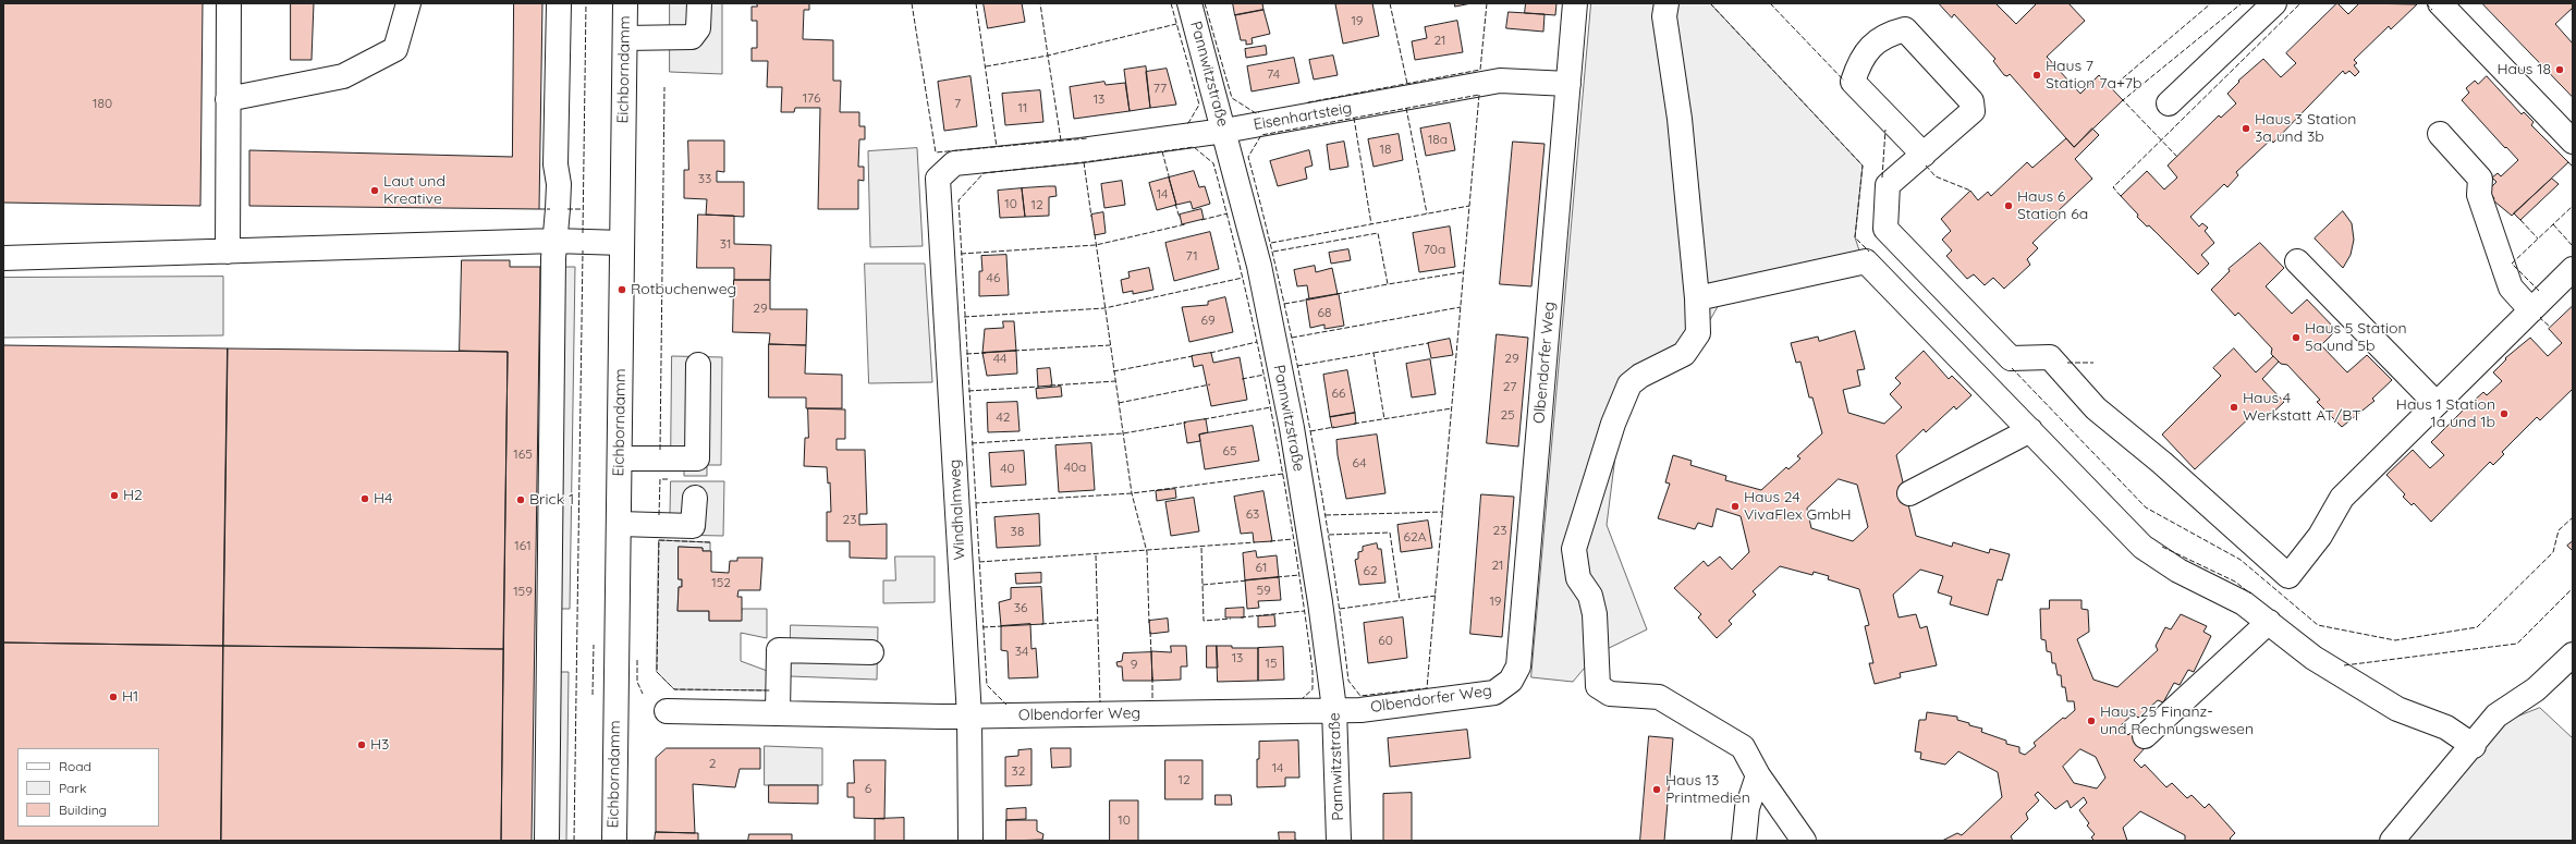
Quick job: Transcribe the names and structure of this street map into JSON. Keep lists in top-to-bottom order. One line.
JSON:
{"streets":{"street":["Eichborndamm","Pannwitzstraße","Eisenhartsteig","Olbendorfer Weg","Windhalmweg"]},"crossings":[["Pannwitzstraße","Eisenhartsteig"],["Pannwitzstraße","Olbendorfer Weg"],["Eisenhartsteig","Olbendorfer Weg"],["Eisenhartsteig","Windhalmweg"],["Olbendorfer Weg","Windhalmweg"]],"places":["Haus 18","Haus 7 Station 7a+7b","Haus 3 Station 3a und 3b","Laut und Kreative","Haus 6 Station 6a","Rotbuchenweg","Haus 5 Station 5a und 5b","Haus 4 Werkstatt AT/BT","Haus 1 Station 1a und 1b","H2","H4","Brick 1","Haus 24 VivaFlex GmbH","H1","Haus 25 Finanz- und Rechnungswesen","H3","Haus 13 Printmedien"],"house_numbers":["19","21","74","77","176","13","180","7","11","18a","18","33","14","10","12","31","70a","71","46","29","68","69","44","29","27","66","25","42","65","165","64","40a","40","63","23","23","38","62A","161","21","61","62","152","59","159","19","36","60","34","13","15","9","2","14","32","12","6","10"],"legend":["Road","Park","Building"]}
